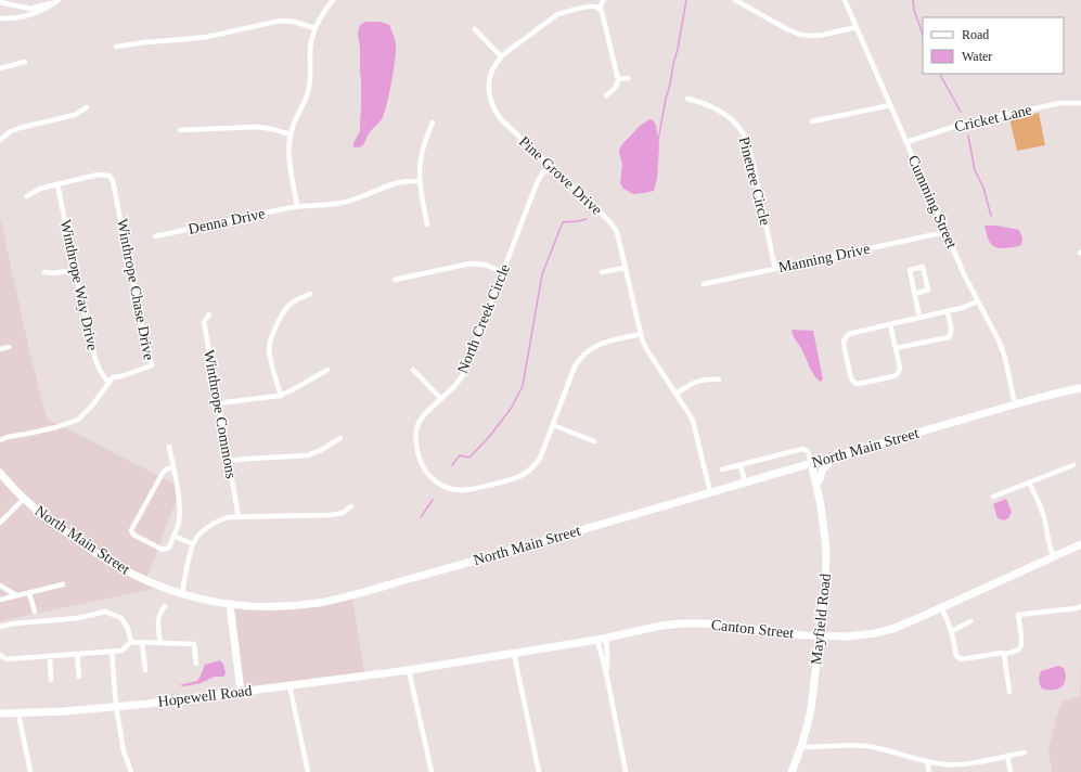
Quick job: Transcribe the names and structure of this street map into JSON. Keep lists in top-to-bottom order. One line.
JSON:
{"streets":{"street":["Cricket Lane","Pine Grove Drive","Pinetree Circle","Cumming Street","Denna Drive","Manning Drive","Winthrope Way Drive","Winthrope Chase Drive","North Creek Circle","Winthrope Commons","North Main Street","Mayfield Road","Canton Street","Hopewell Road"]},"crossings":[["Cricket Lane","Cumming Street"],["Pine Grove Drive","North Creek Circle"],["Pine Grove Drive","North Main Street"],["Pinetree Circle","Manning Drive"],["Cumming Street","Manning Drive"],["Cumming Street","North Main Street"],["Winthrope Way Drive","Winthrope Chase Drive"],["North Main Street","Mayfield Road"],["Mayfield Road","Canton Street"],["Canton Street","Hopewell Road"]],"legend":["Road","Water"]}
